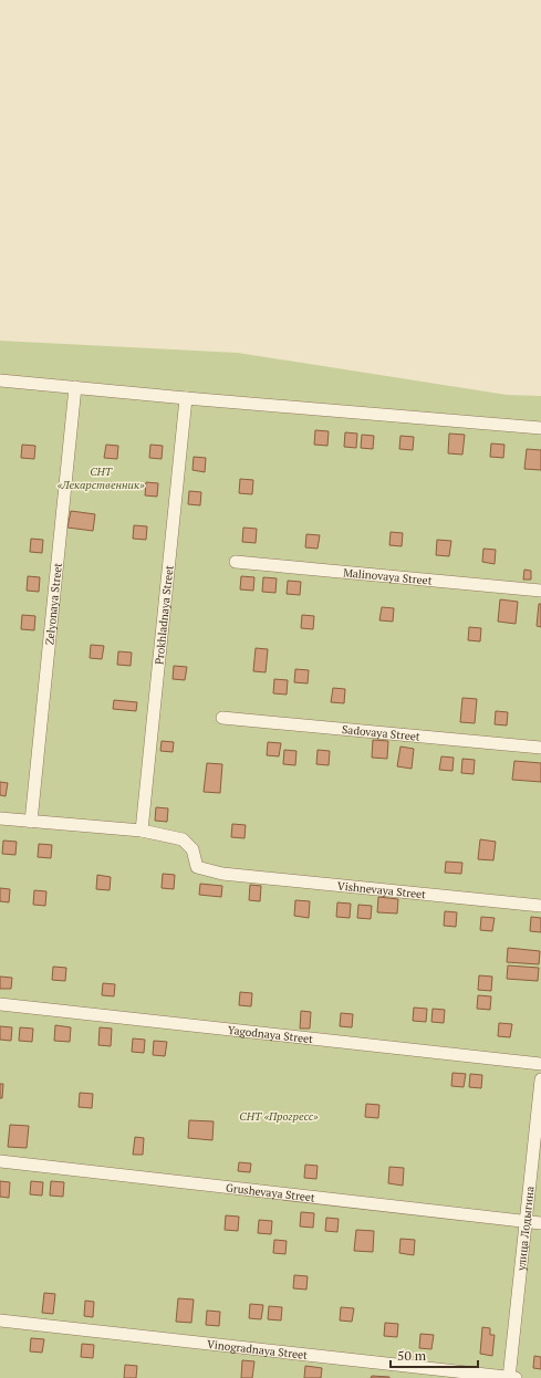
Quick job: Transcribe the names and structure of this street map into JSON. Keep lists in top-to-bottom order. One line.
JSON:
{"streets":{"street":["Malinovaya Street","Zelyonaya Street","Prokhladnaya Street","Sadovaya Street","Vishnevaya Street","Yagodnaya Street","Grushevaya Street","улица Лодыгина","Vinogradnaya Street"]},"crossings":[["Prokhladnaya Street","Vishnevaya Street"],["Grushevaya Street","улица Лодыгина"],["улица Лодыгина","Vinogradnaya Street"]],"parks":["СНТ «Лекарственник»","СНТ «Прогресс»"],"scale_bar":"50 m"}
